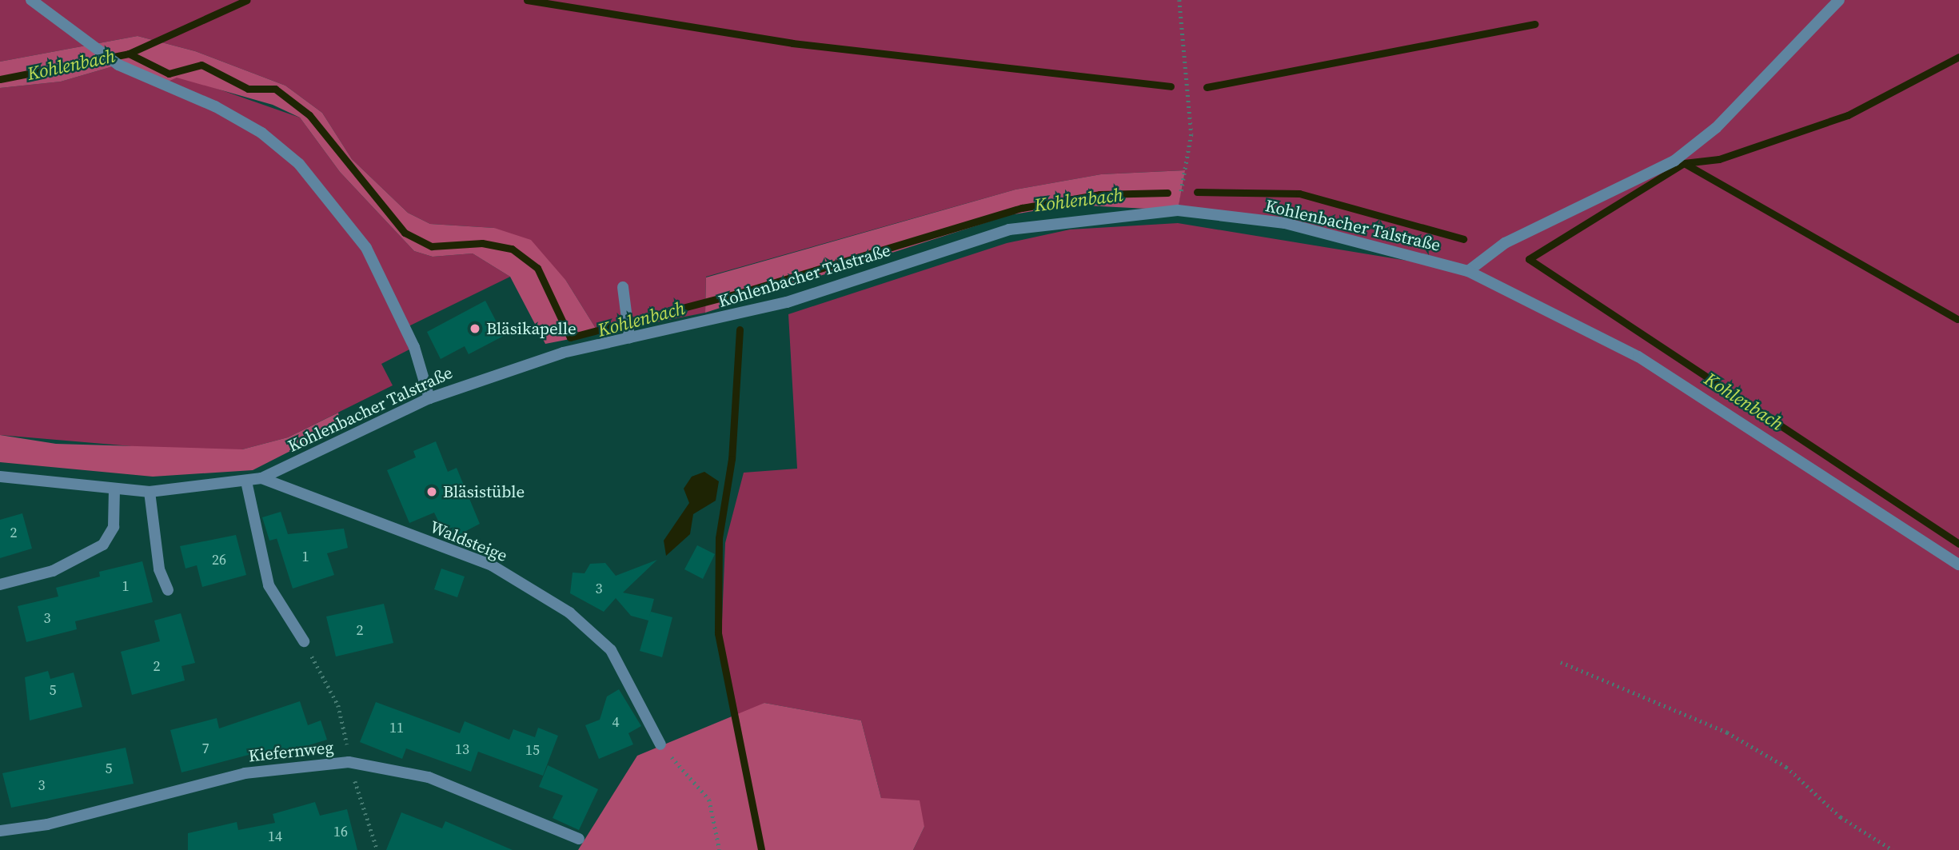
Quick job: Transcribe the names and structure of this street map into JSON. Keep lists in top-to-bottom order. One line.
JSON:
{"streets":{"street":["Kohlenbacher Talstraße","Waldsteige","Kiefernweg"]},"crossings":[["Kohlenbacher Talstraße","Waldsteige"]],"water":["Kohlenbach"],"places":["Bläsikapelle","Bläsistüble"],"house_numbers":["2","1","26","1","3","3","2","2","5","4","11","7","13","15","5","3","16","14"]}
